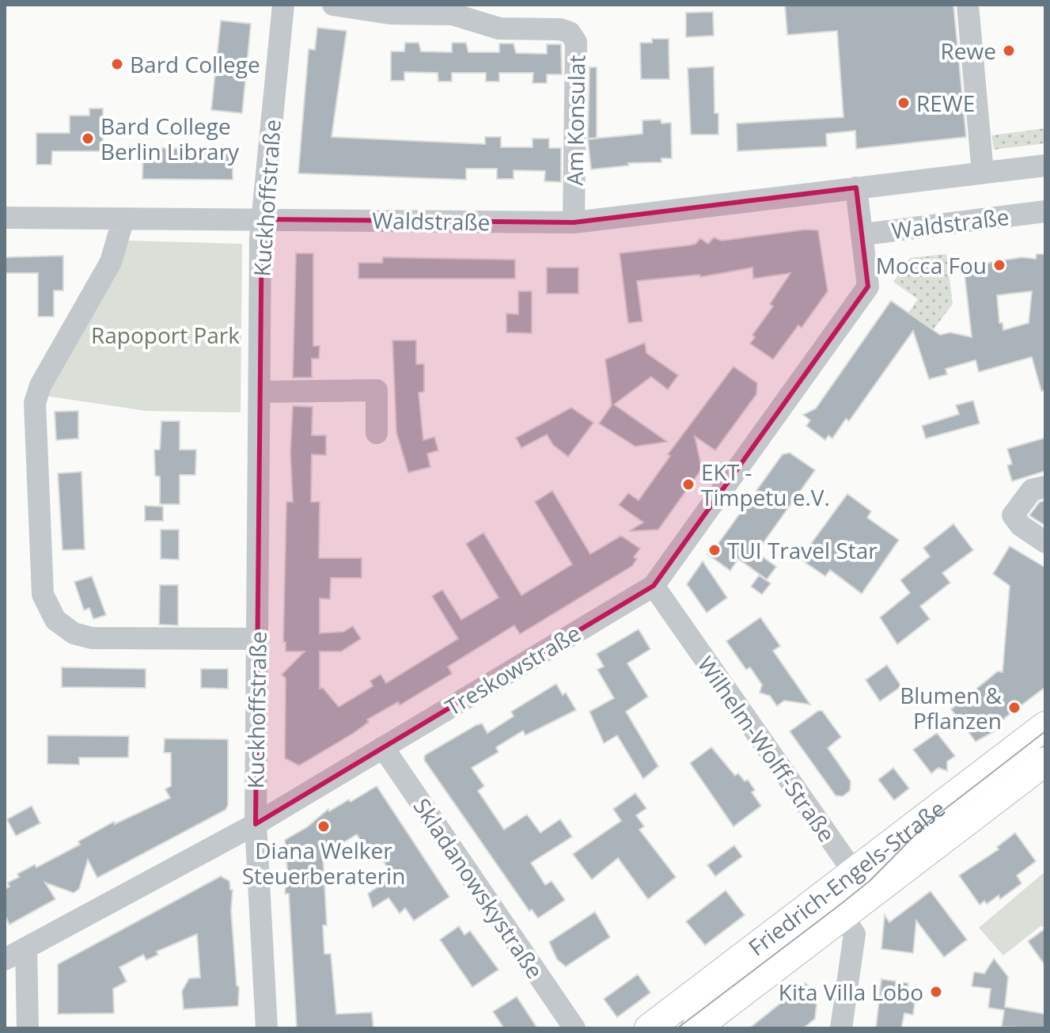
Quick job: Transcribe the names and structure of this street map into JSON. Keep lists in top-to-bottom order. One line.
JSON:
{"streets":{"main road":["Friedrich-Engels-Straße"],"street":["Am Konsulat","Kuckhoffstraße","Waldstraße","Treskowstraße","Wilhelm-Wolff-Straße","Skladanowskystraße"]},"crossings":[["Am Konsulat","Waldstraße"],["Kuckhoffstraße","Waldstraße"],["Kuckhoffstraße","Treskowstraße"],["Waldstraße","Treskowstraße"],["Treskowstraße","Wilhelm-Wolff-Straße"],["Treskowstraße","Skladanowskystraße"],["Wilhelm-Wolff-Straße","Friedrich-Engels-Straße"]],"parks":["Rapoport Park"],"places":["Rewe","Bard College","REWE","Bard College Berlin Library","Mocca Fou","EKT - Timpetu e.V.","TUI Travel Star","Blumen & Pflanzen","Diana Welker Steuerberaterin","Kita Villa Lobo"]}
